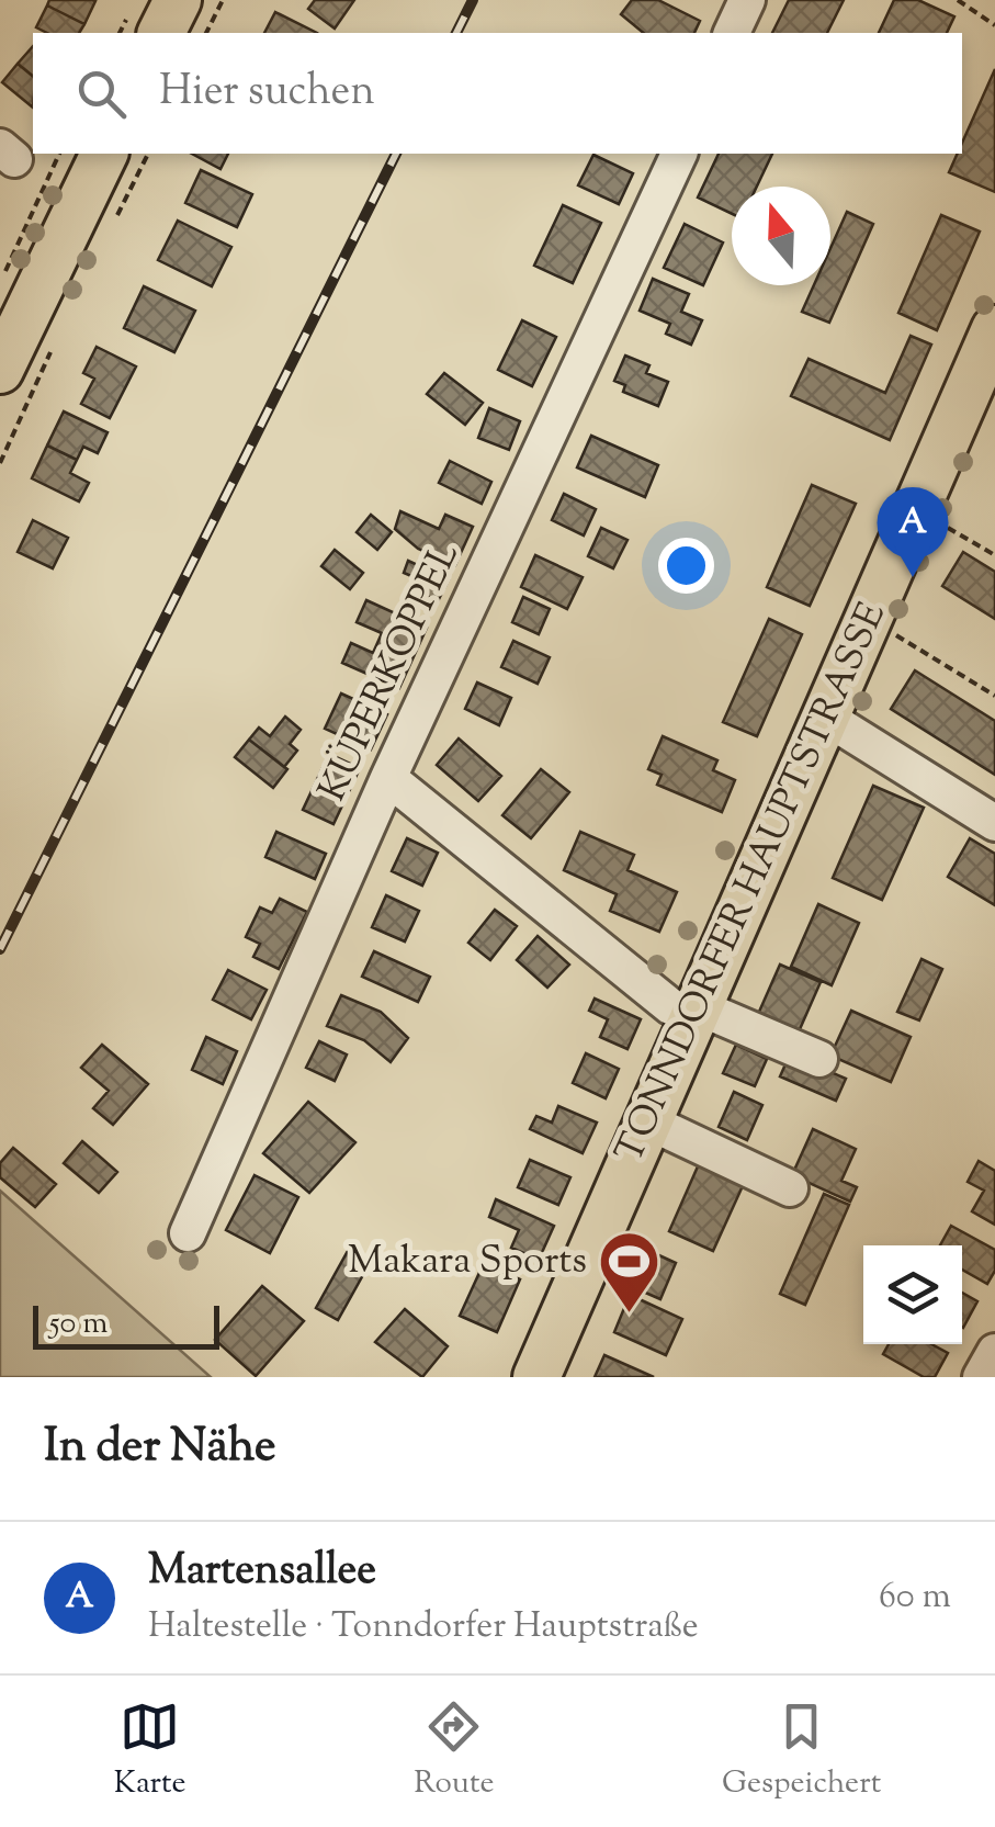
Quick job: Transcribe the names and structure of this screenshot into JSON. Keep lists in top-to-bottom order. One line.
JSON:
{"streets":{"main road":["TONNDORFER HAUPTSTRASSE"],"street":["KÜPERKOPPEL"]},"places":{"sports":["Makara Sports"]},"scale_bar":"50 m","north":"top","page":{"search":"Hier suchen","pins":"A","scale":"50 m","heading":"In der Nähe","list":[{"mark":"A","name":"Martensallee","note":"Haltestelle · Tonndorfer Hauptstraße","value":"60 m"}],"nav":["Karte","Route","Gespeichert"]}}
